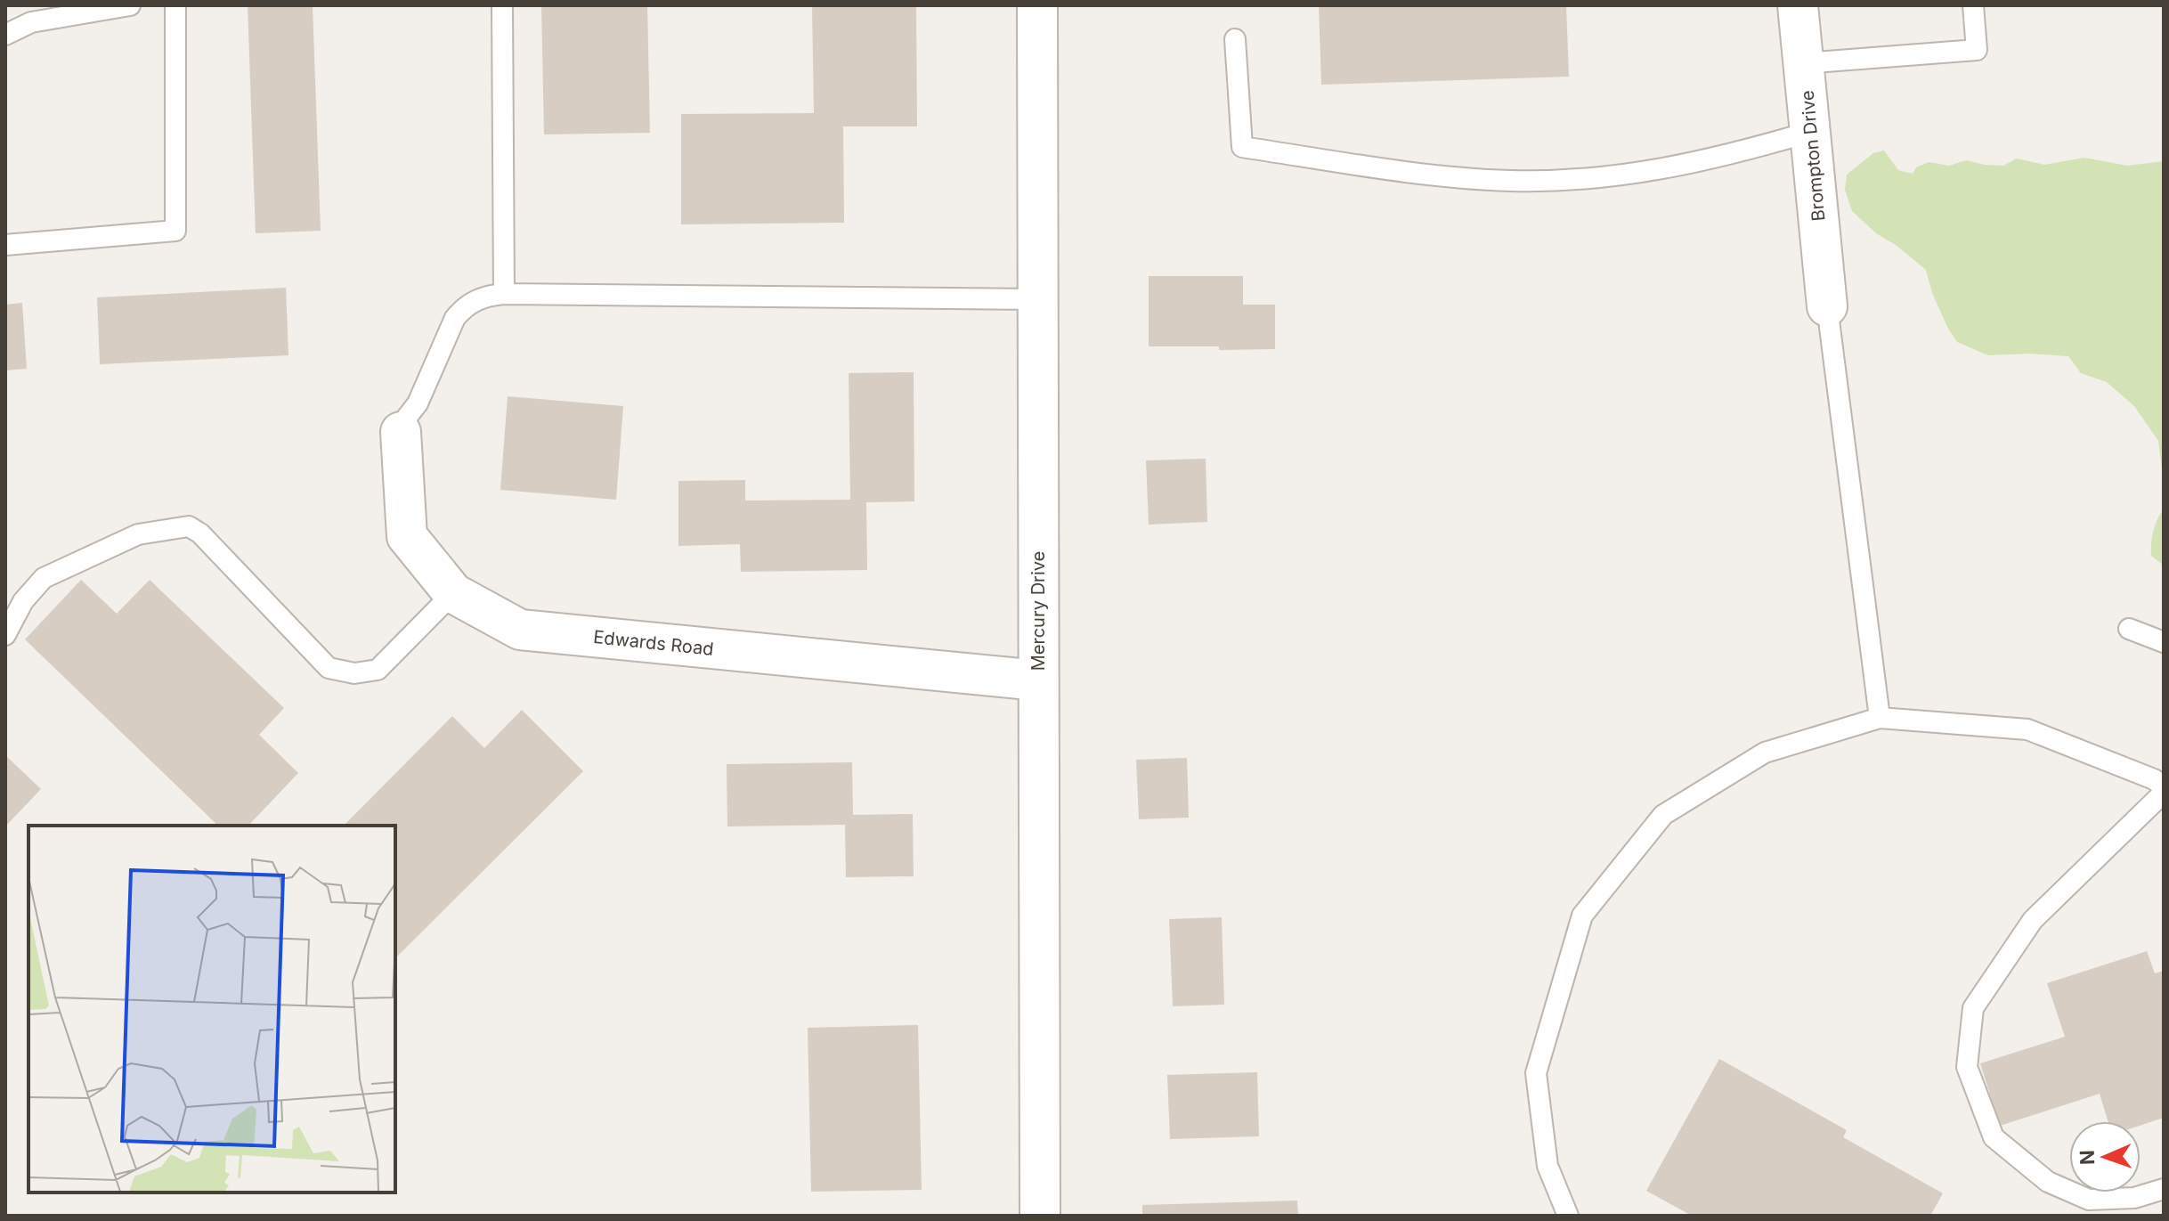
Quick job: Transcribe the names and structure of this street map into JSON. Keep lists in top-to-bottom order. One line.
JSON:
{"streets":{"street":["Brompton Drive","Mercury Drive","Edwards Road"]},"crossings":[["Mercury Drive","Edwards Road"]],"north":"left"}
